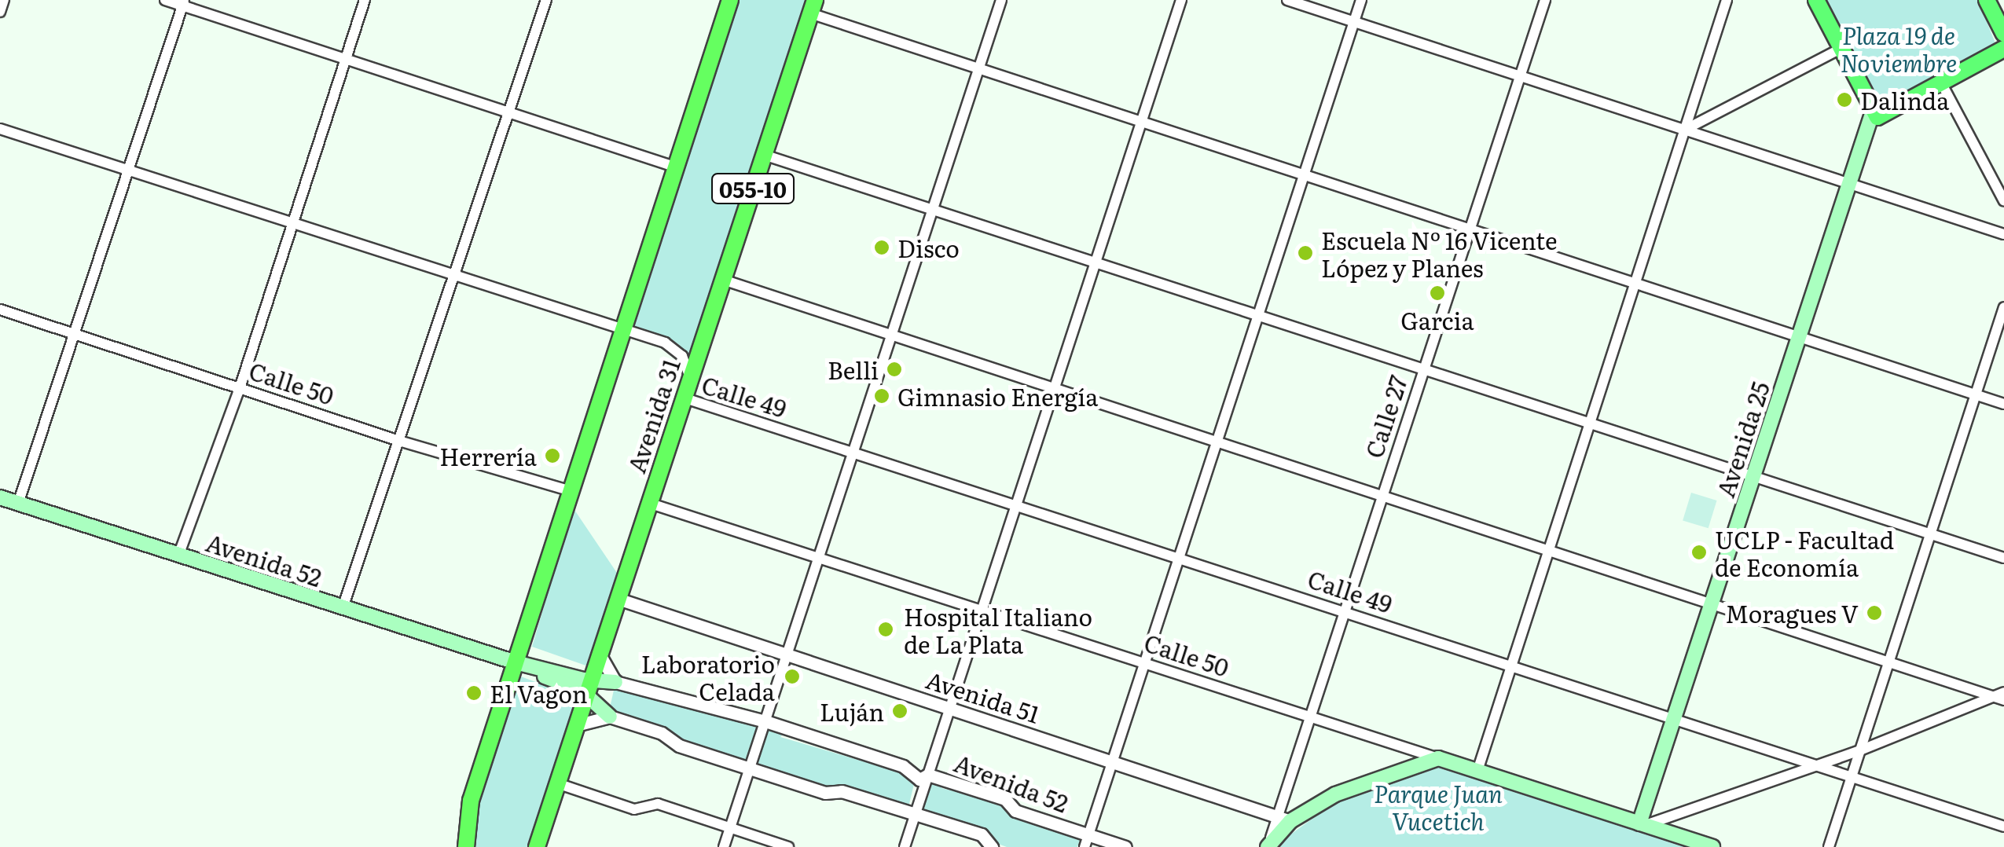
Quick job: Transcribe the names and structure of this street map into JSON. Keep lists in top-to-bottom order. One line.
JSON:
{"streets":{"highway":["055-10","Avenida 31"],"main road":["Calle 50","Avenida 25","Avenida 52"],"street":["Calle 49","Calle 27","Avenida 51"]},"crossings":[["055-10","Calle 50"],["055-10","Calle 49"],["055-10","Avenida 52"],["Calle 50","Avenida 31"],["Calle 50","Calle 27"],["Calle 50","Avenida 25"],["Calle 49","Avenida 31"],["Calle 49","Calle 27"],["Calle 49","Avenida 25"],["Avenida 31","Avenida 52"],["Avenida 31","Avenida 51"],["Calle 27","Avenida 51"]],"parks":["Plaza 19 de Noviembre","Parque Juan Vucetich"],"places":["Dalinda","Disco","Escuela Nº 16 Vicente López y Planes","Garcia","Belli","Gimnasio Energía","Herrería","UCLP - Facultad de Economía","Moragues V","Hospital Italiano de La Plata","Laboratorio Celada","El Vagon","Luján"]}
